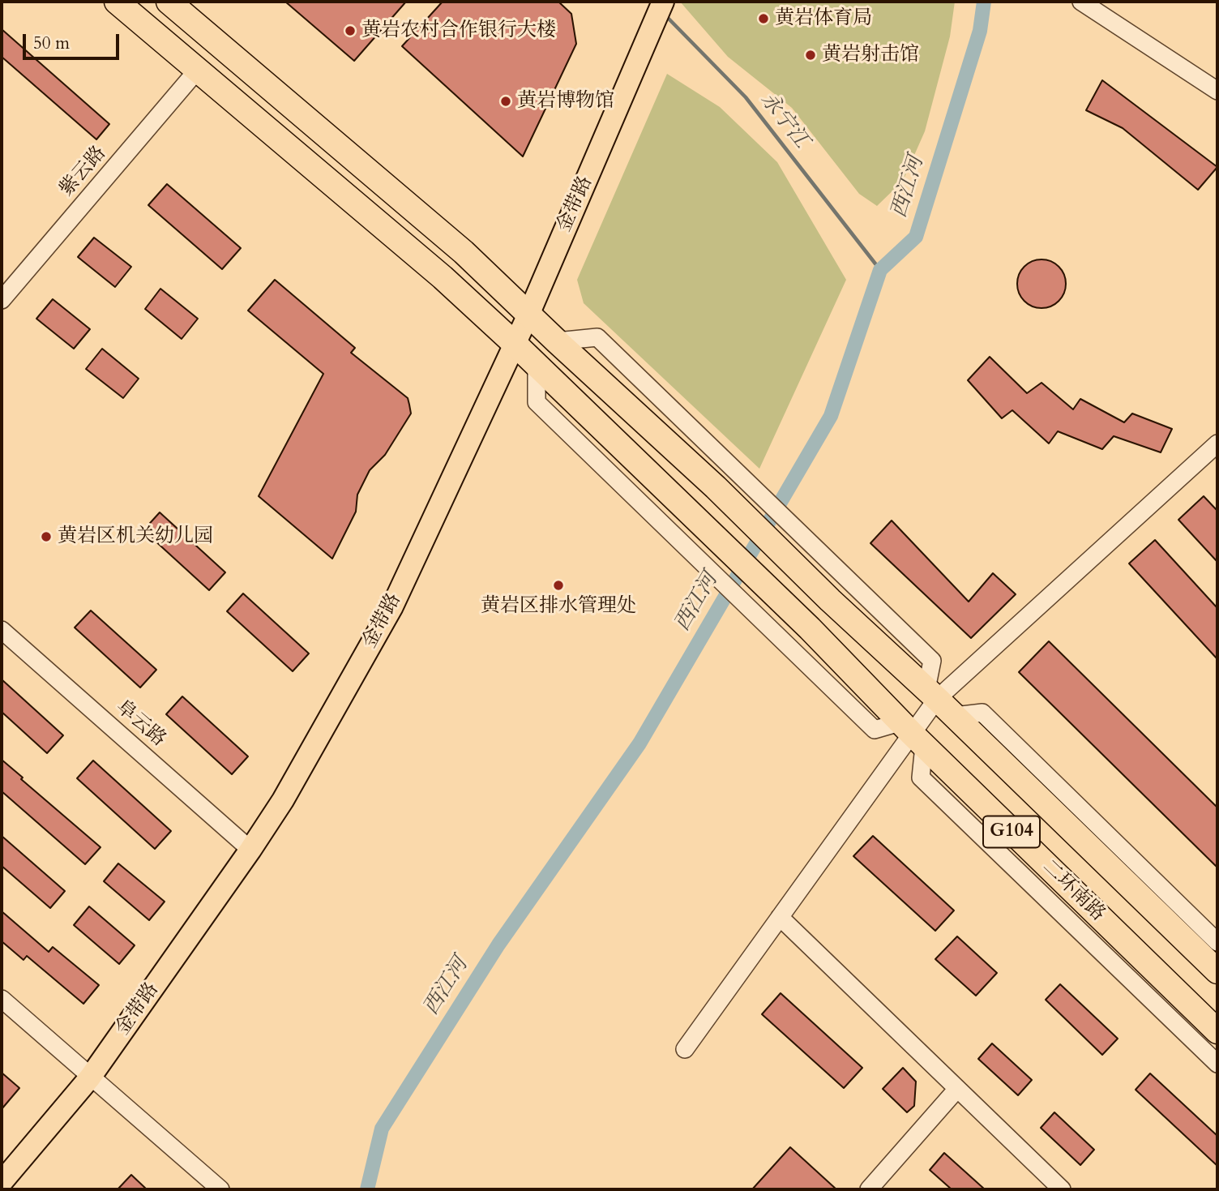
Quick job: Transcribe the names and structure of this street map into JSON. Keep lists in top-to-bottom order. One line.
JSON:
{"streets":{"highway":["G104","二环南路"],"main road":["金带路"],"street":["紫云路","阜云路"]},"crossings":[["紫云路","二环南路"],["金带路","阜云路"],["金带路","二环南路"]],"water":["永宁江","西江河"],"places":["黄岩体育局","黄岩农村合作银行大楼","黄岩射击馆","黄岩博物馆","黄岩区机关幼儿园","黄岩区排水管理处"],"scale_bar":"50 m"}
